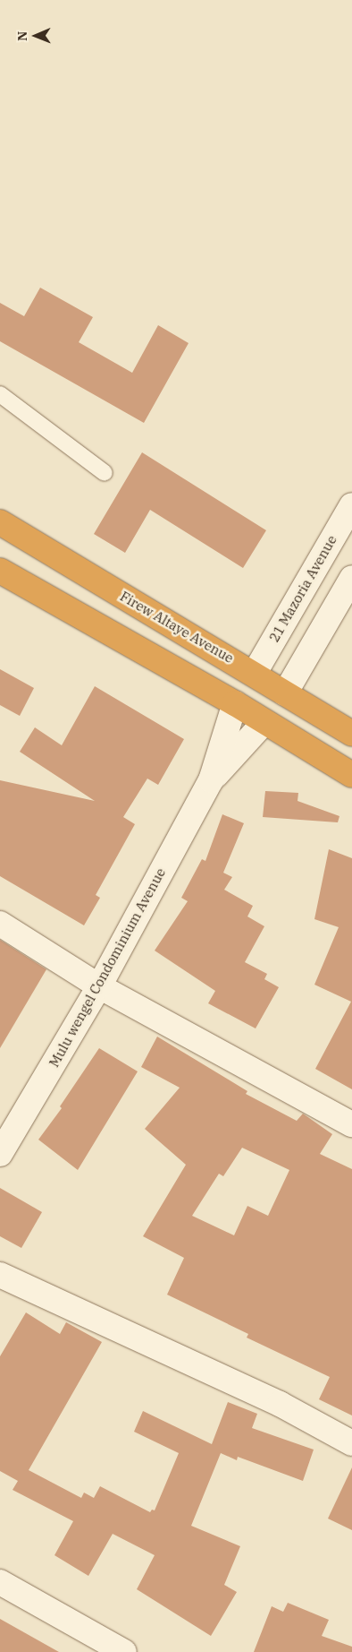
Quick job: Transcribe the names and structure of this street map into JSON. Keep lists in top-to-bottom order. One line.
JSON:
{"streets":{"highway":["Firew Altaye Avenue"],"street":["21 Mazoria Avenue","Mulu wengel Condominium Avenue"]},"crossings":[["21 Mazoria Avenue","Firew Altaye Avenue"]],"north":"left"}
